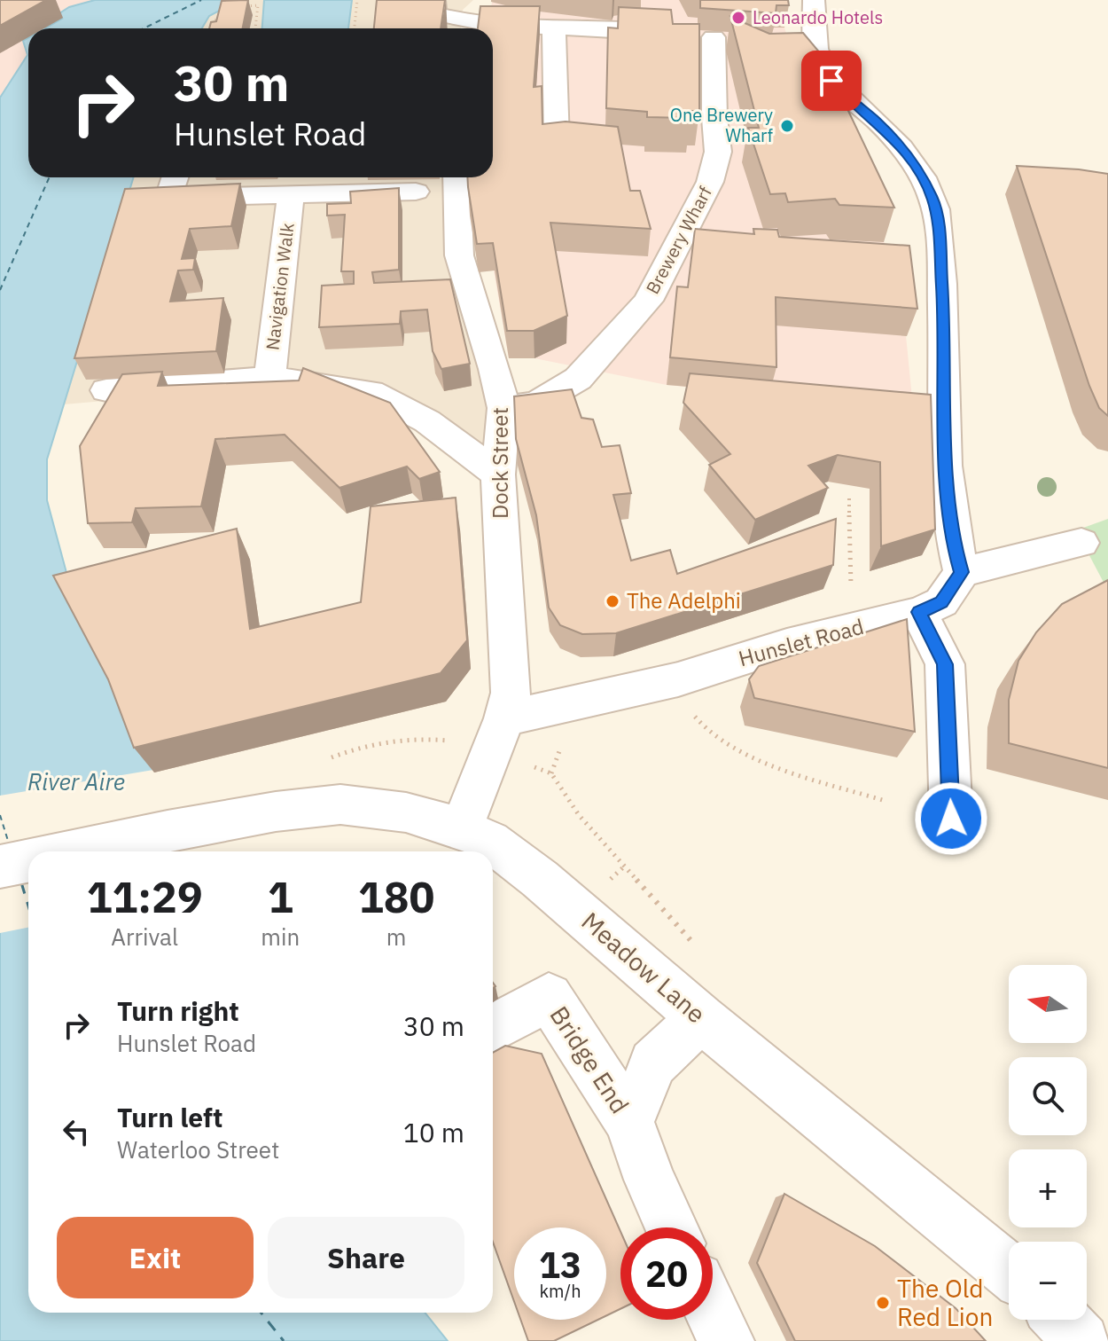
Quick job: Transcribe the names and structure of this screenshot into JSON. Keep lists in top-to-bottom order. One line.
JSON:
{"streets":{"street":["Brewery Wharf","Navigation Walk","Dock Street","Hunslet Road","Meadow Lane","Bridge End"]},"crossings":[["Brewery Wharf","Dock Street"],["Navigation Walk","Dock Street"],["Dock Street","Hunslet Road"],["Dock Street","Meadow Lane"]],"water":["River Aire"],"places":["Leonardo Hotels","One Brewery Wharf","The Adelphi","The Old Red Lion"],"north":"left","page":{"turn":["30 m","Hunslet Road"],"eta":["11:29","Arrival","1","min","180","m"],"map_buttons":["+","−"],"list":[{"name":"Turn right","note":"Hunslet Road","value":"30 m"},{"name":"Turn left","note":"Waterloo Street","value":"10 m"}],"buttons":["Exit","Share"],"speed":"13 km/h","limit":"20"}}
